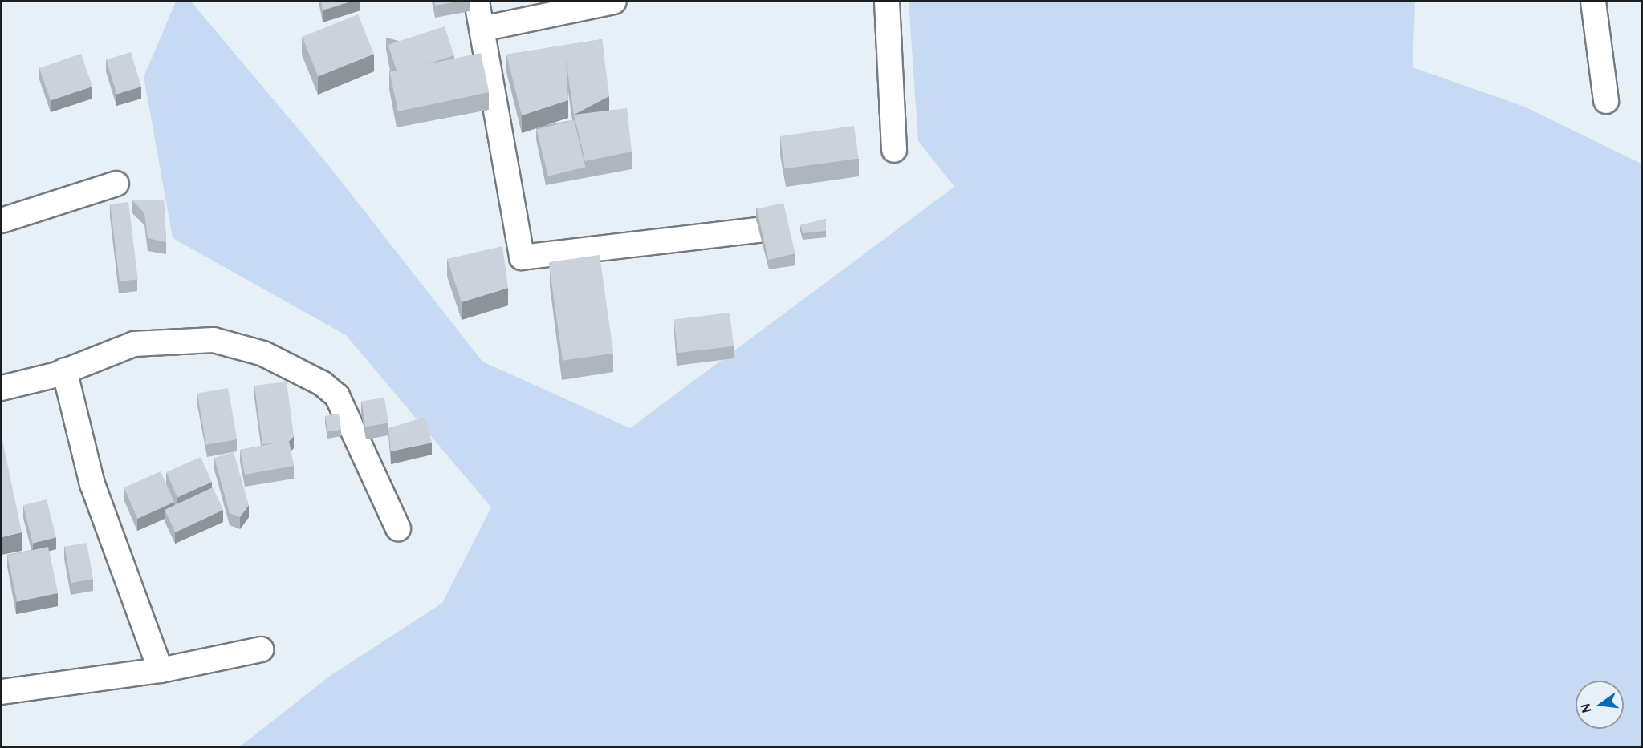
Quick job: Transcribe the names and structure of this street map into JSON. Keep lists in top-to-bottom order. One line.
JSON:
{"north":"left"}
